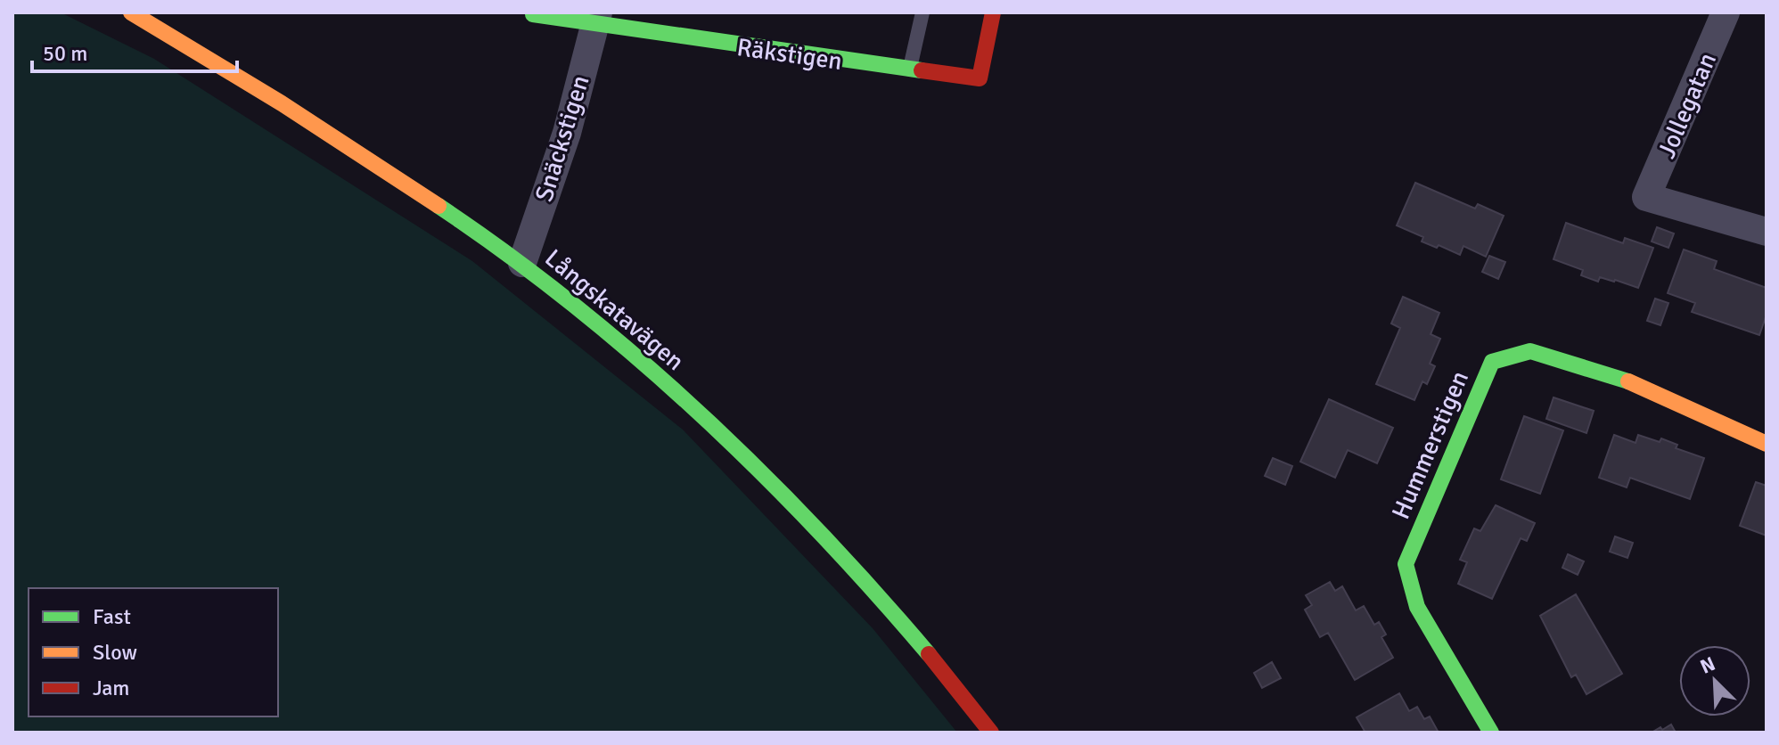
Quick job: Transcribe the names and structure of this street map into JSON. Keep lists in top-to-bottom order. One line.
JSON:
{"streets":{"street":["Räkstigen","Jollegatan","Snäckstigen","Långskatavägen","Hummerstigen"]},"crossings":[["Räkstigen","Snäckstigen"],["Snäckstigen","Långskatavägen"]],"legend":["Fast","Slow","Jam"],"scale_bar":"50 m","north":"top left"}
